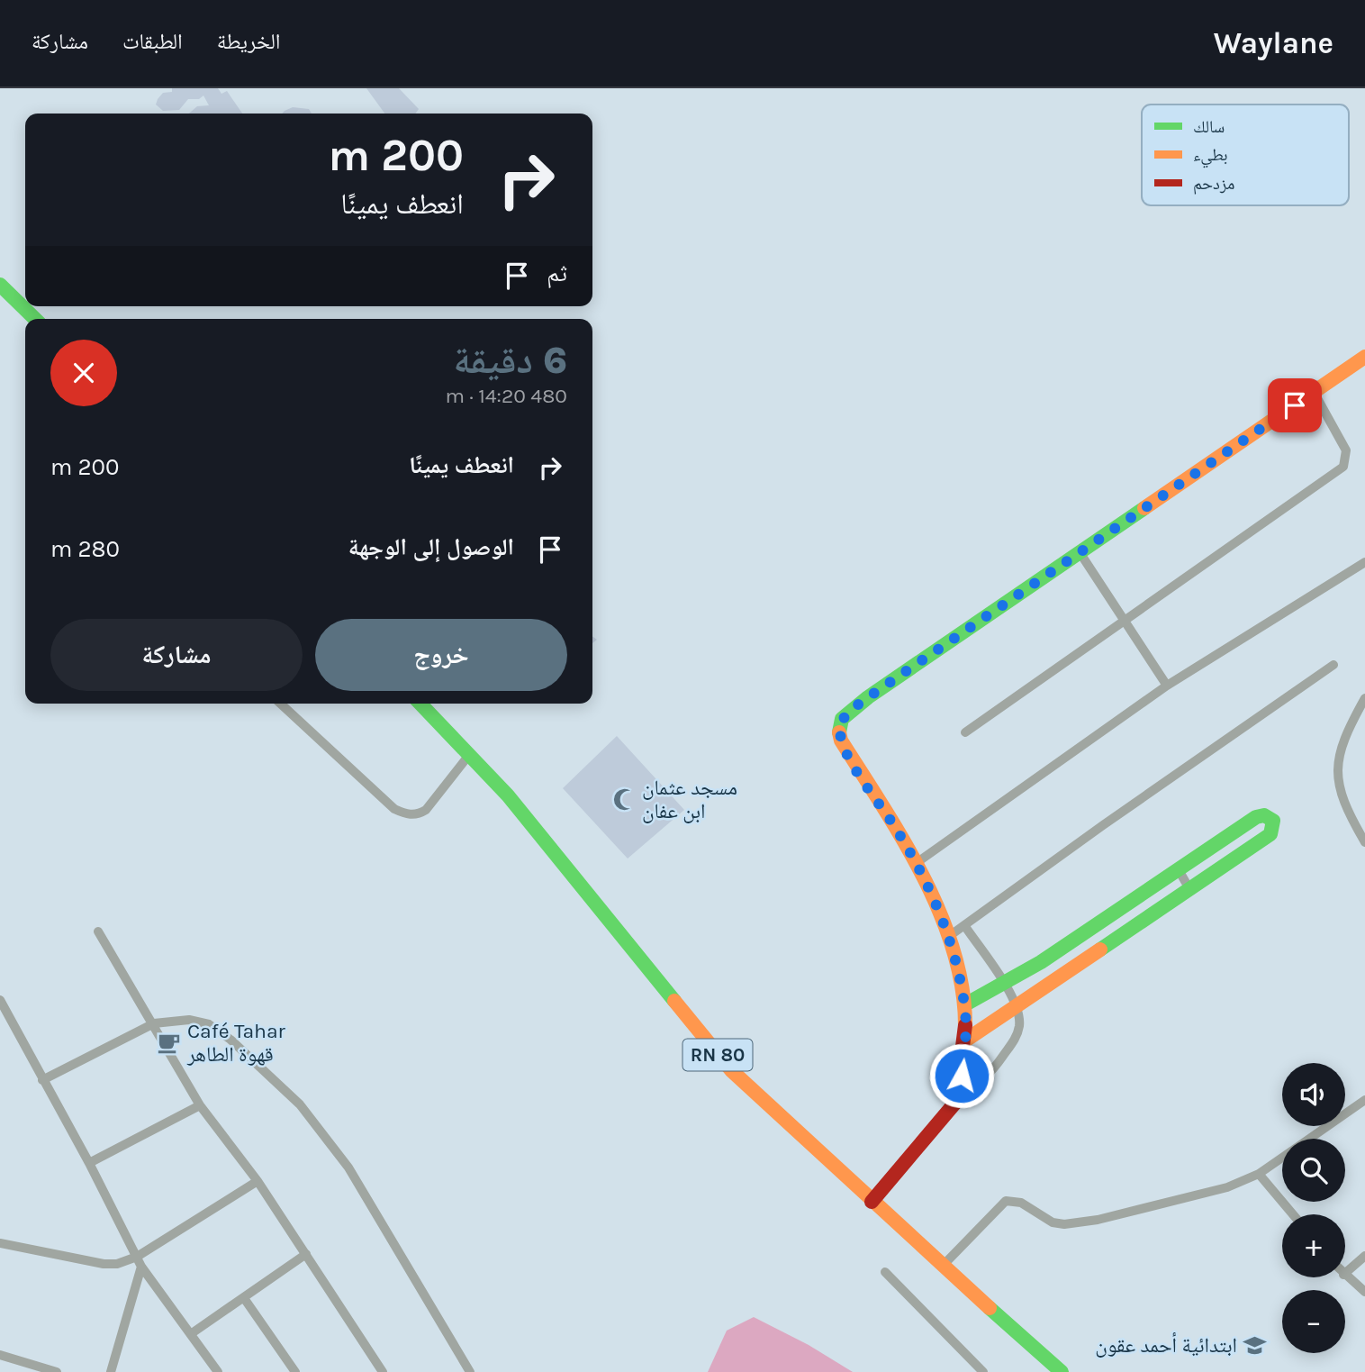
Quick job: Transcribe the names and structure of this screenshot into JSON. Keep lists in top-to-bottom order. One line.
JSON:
{"streets":{"street":["RN 80"]},"places":{"mosque":["مسجد عثمان ابن عفان"],"cafe":["Café Tahar قهوة الطاهر"],"school or university":["ابتدائية أحمد عقون"]},"legend":["سالك","بطيء","مزدحم"],"page":{"header":"Waylane","nav":["الخريطة","الطبقات","مشاركة"],"turn":["200 m","انعطف يمينًا"],"then":"ثم","heading":["6 دقيقة","480 m · 14:20"],"list":[{"name":"انعطف يمينًا","value":"200 m"},{"name":"الوصول إلى الوجهة","value":"280 m"}],"buttons":["خروج","مشاركة"],"map_buttons":["+","−"]}}
